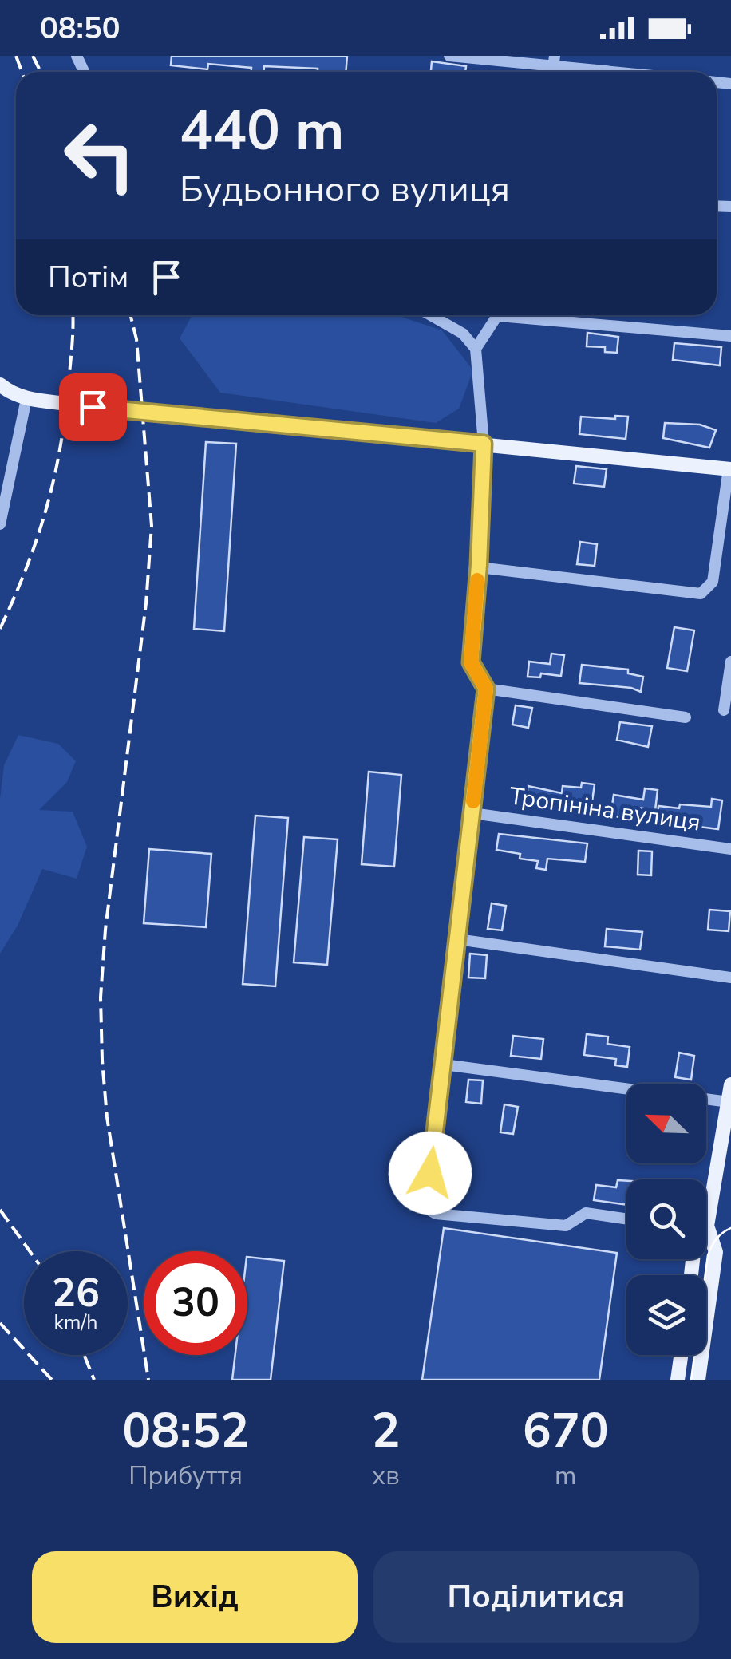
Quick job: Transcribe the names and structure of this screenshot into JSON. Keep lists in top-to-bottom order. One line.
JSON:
{"streets":{"street":["Тропініна вулиця"]},"north":"top left","page":{"status":"08:50","turn":["440 m","Будьонного вулиця"],"then":"Потім","speed":"26 km/h","limit":"30","eta":["08:52","Прибуття","2","хв","670","m"],"buttons":["Вихід","Поділитися"]}}
